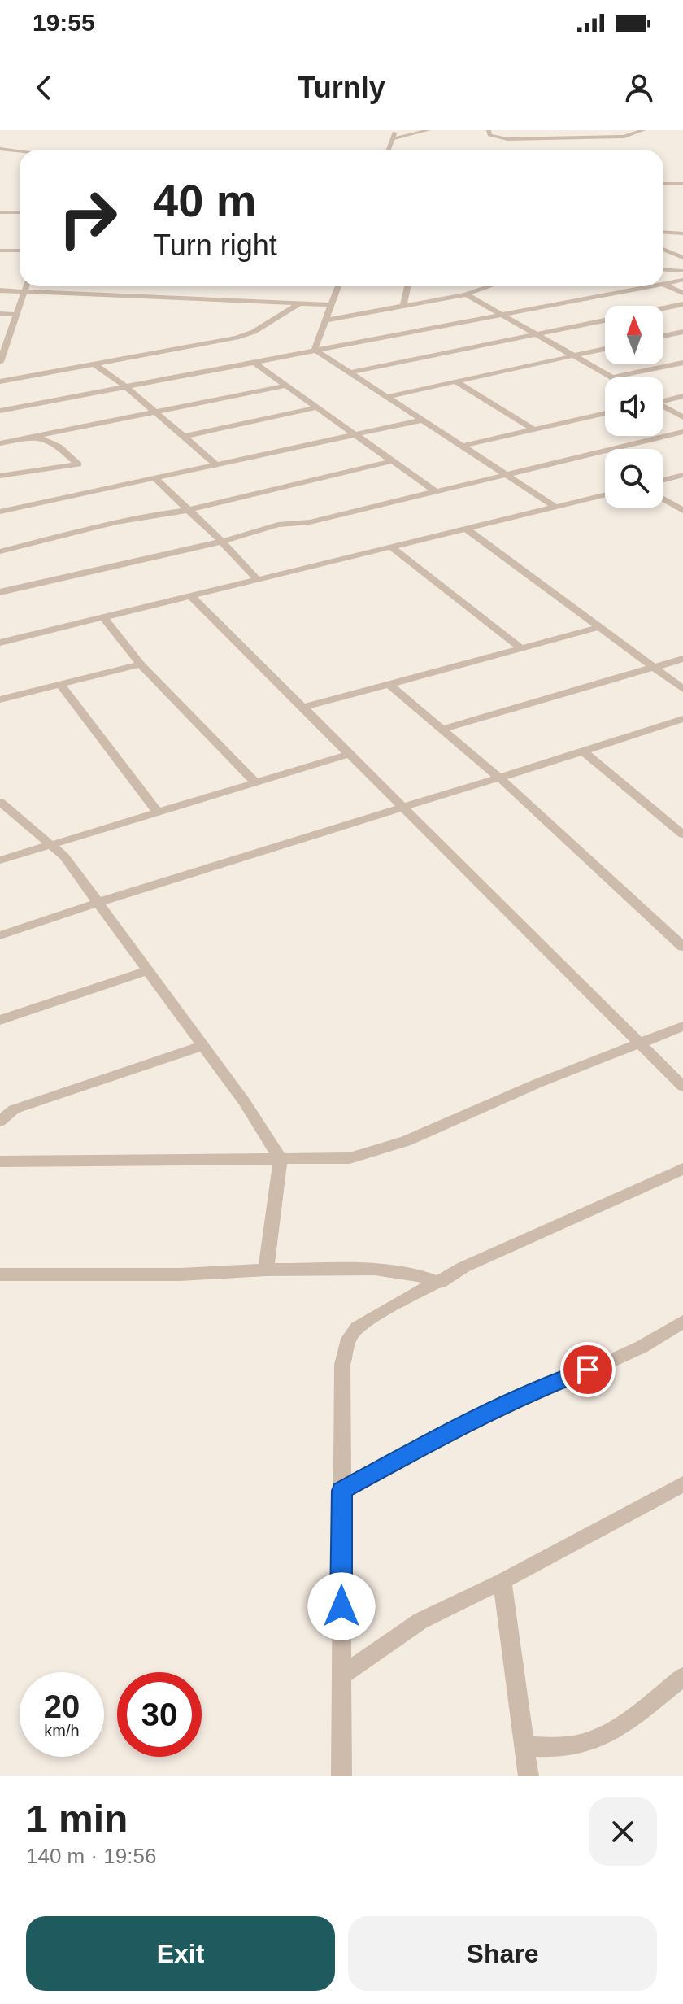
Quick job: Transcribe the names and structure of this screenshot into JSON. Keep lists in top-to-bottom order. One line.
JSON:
{"north":"top","page":{"status":"19:55","header":"Turnly","turn":["40 m","Turn right"],"speed":"20 km/h","limit":"30","heading":["1 min","140 m · 19:56"],"buttons":["Exit","Share"]}}
